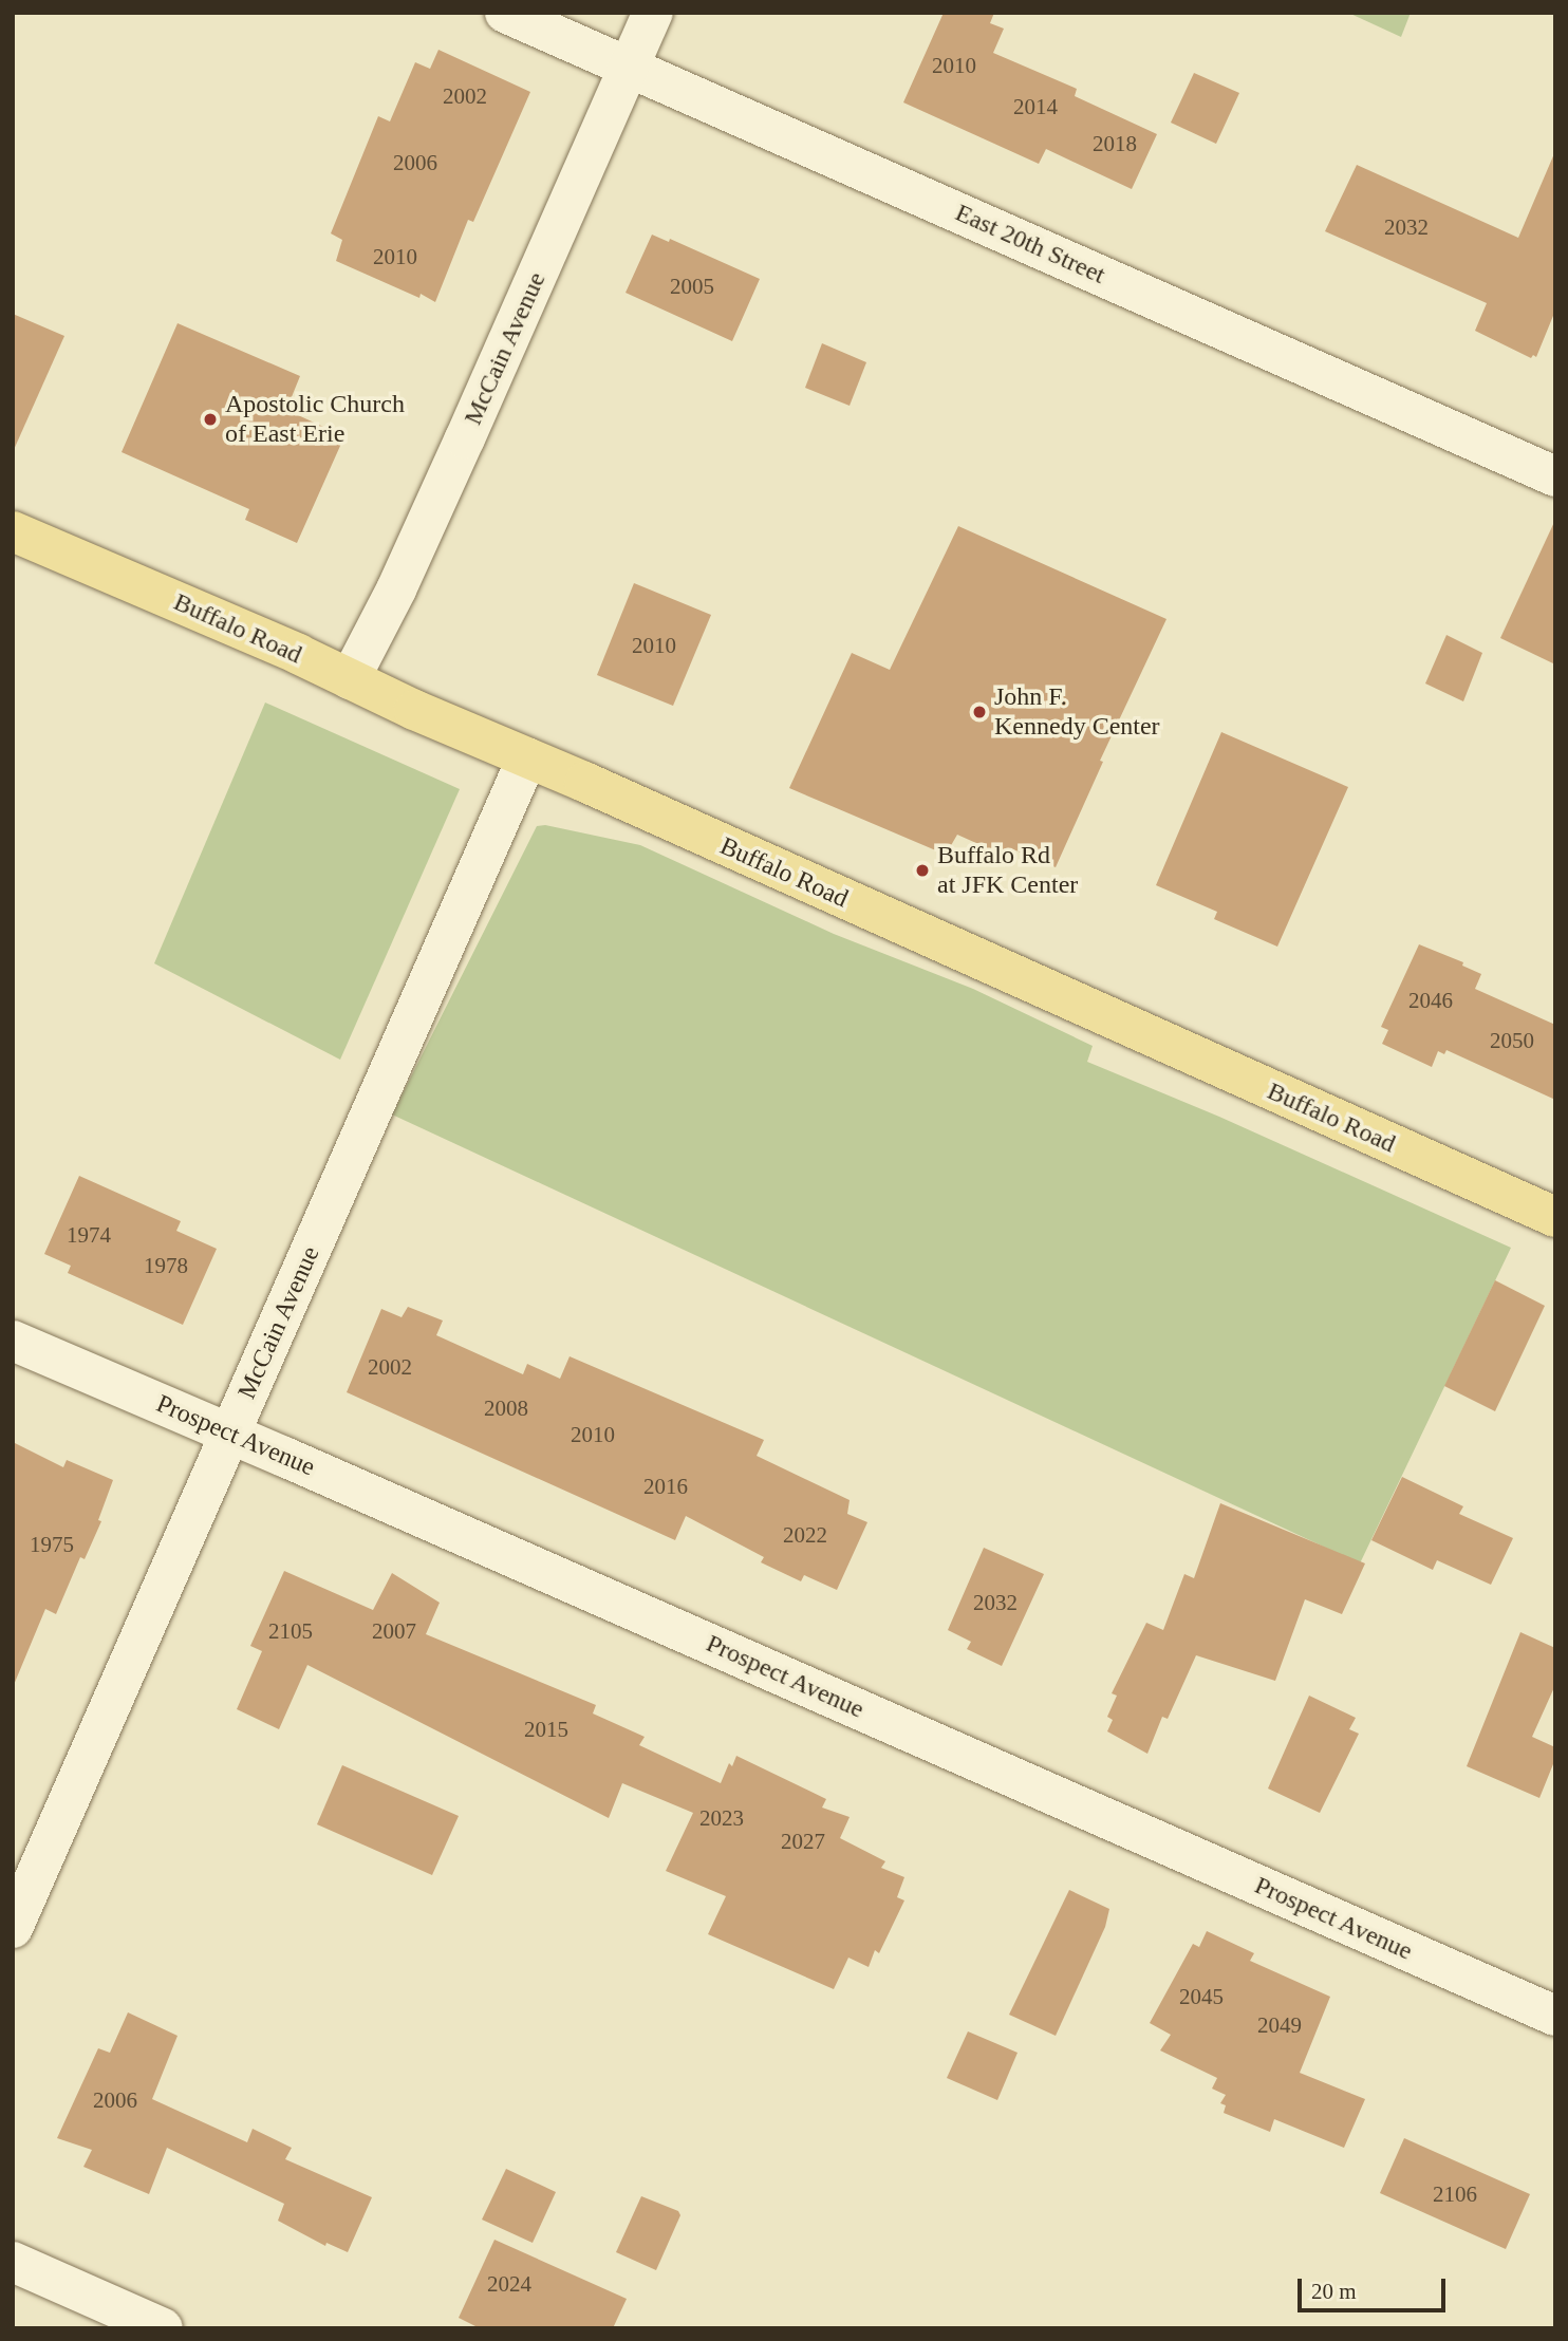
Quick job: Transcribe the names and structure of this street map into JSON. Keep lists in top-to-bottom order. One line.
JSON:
{"streets":{"main road":["Buffalo Road"],"street":["East 20th Street","McCain Avenue","Prospect Avenue"]},"crossings":[["East 20th Street","McCain Avenue"],["McCain Avenue","Buffalo Road"],["McCain Avenue","Prospect Avenue"]],"places":["Apostolic Church of East Erie","John F. Kennedy Center","Buffalo Rd at JFK Center"],"house_numbers":["2010","2002","2014","2018","2006","2032","2010","2005","2010","2046","2050","1974","1978","2002","2008","2010","2016","2022","1975","2032","2105","2007","2015","2023","2027","2045","2049","2006","2106","2024"],"scale_bar":"20 m"}
